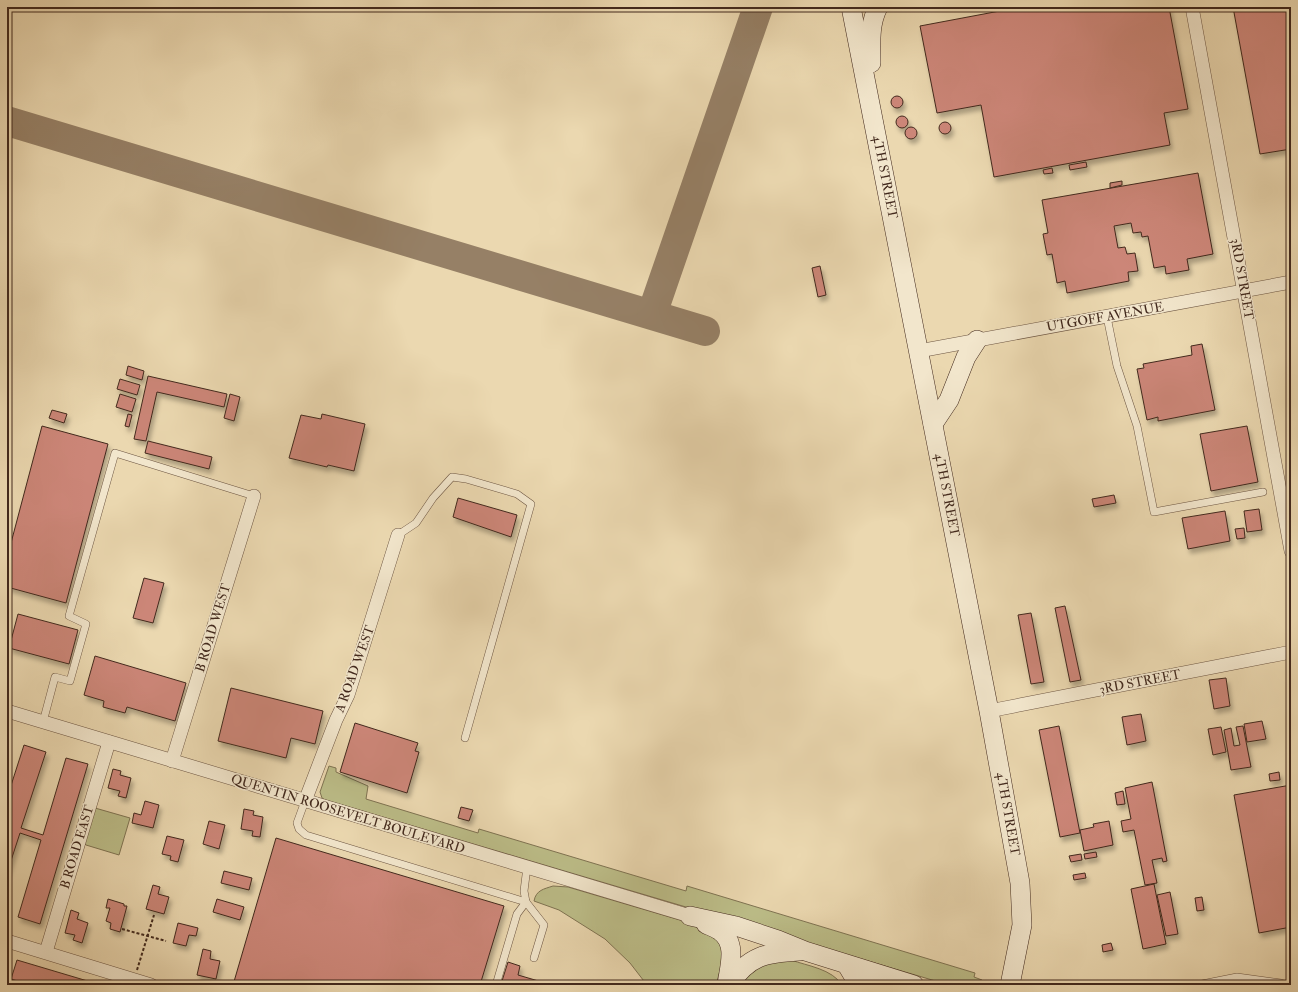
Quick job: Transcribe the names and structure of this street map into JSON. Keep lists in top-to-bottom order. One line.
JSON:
{"streets":{"main road":["4TH STREET"],"street":["3RD STREET","UTGOFF AVENUE","B ROAD WEST","A ROAD WEST","QUENTIN ROOSEVELT BOULEVARD","B ROAD EAST"]},"crossings":[["4TH STREET","3RD STREET"],["4TH STREET","UTGOFF AVENUE"],["3RD STREET","UTGOFF AVENUE"],["B ROAD WEST","QUENTIN ROOSEVELT BOULEVARD"],["A ROAD WEST","QUENTIN ROOSEVELT BOULEVARD"],["QUENTIN ROOSEVELT BOULEVARD","B ROAD EAST"]]}
